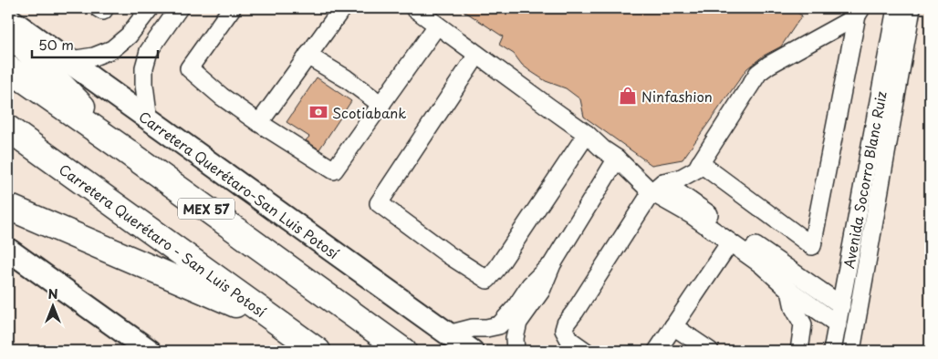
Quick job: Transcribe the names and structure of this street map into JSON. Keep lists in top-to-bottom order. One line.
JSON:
{"streets":{"highway":["MEX 57","Carretera Querétaro - San Luis Potosí"],"main road":["Carretera Querétaro-San Luis Potosí"],"street":["Avenida Socorro Blanc Ruiz"]},"places":{"shop":["Ninfashion"],"bank":["Scotiabank"]},"scale_bar":"50 m","north":"top"}
